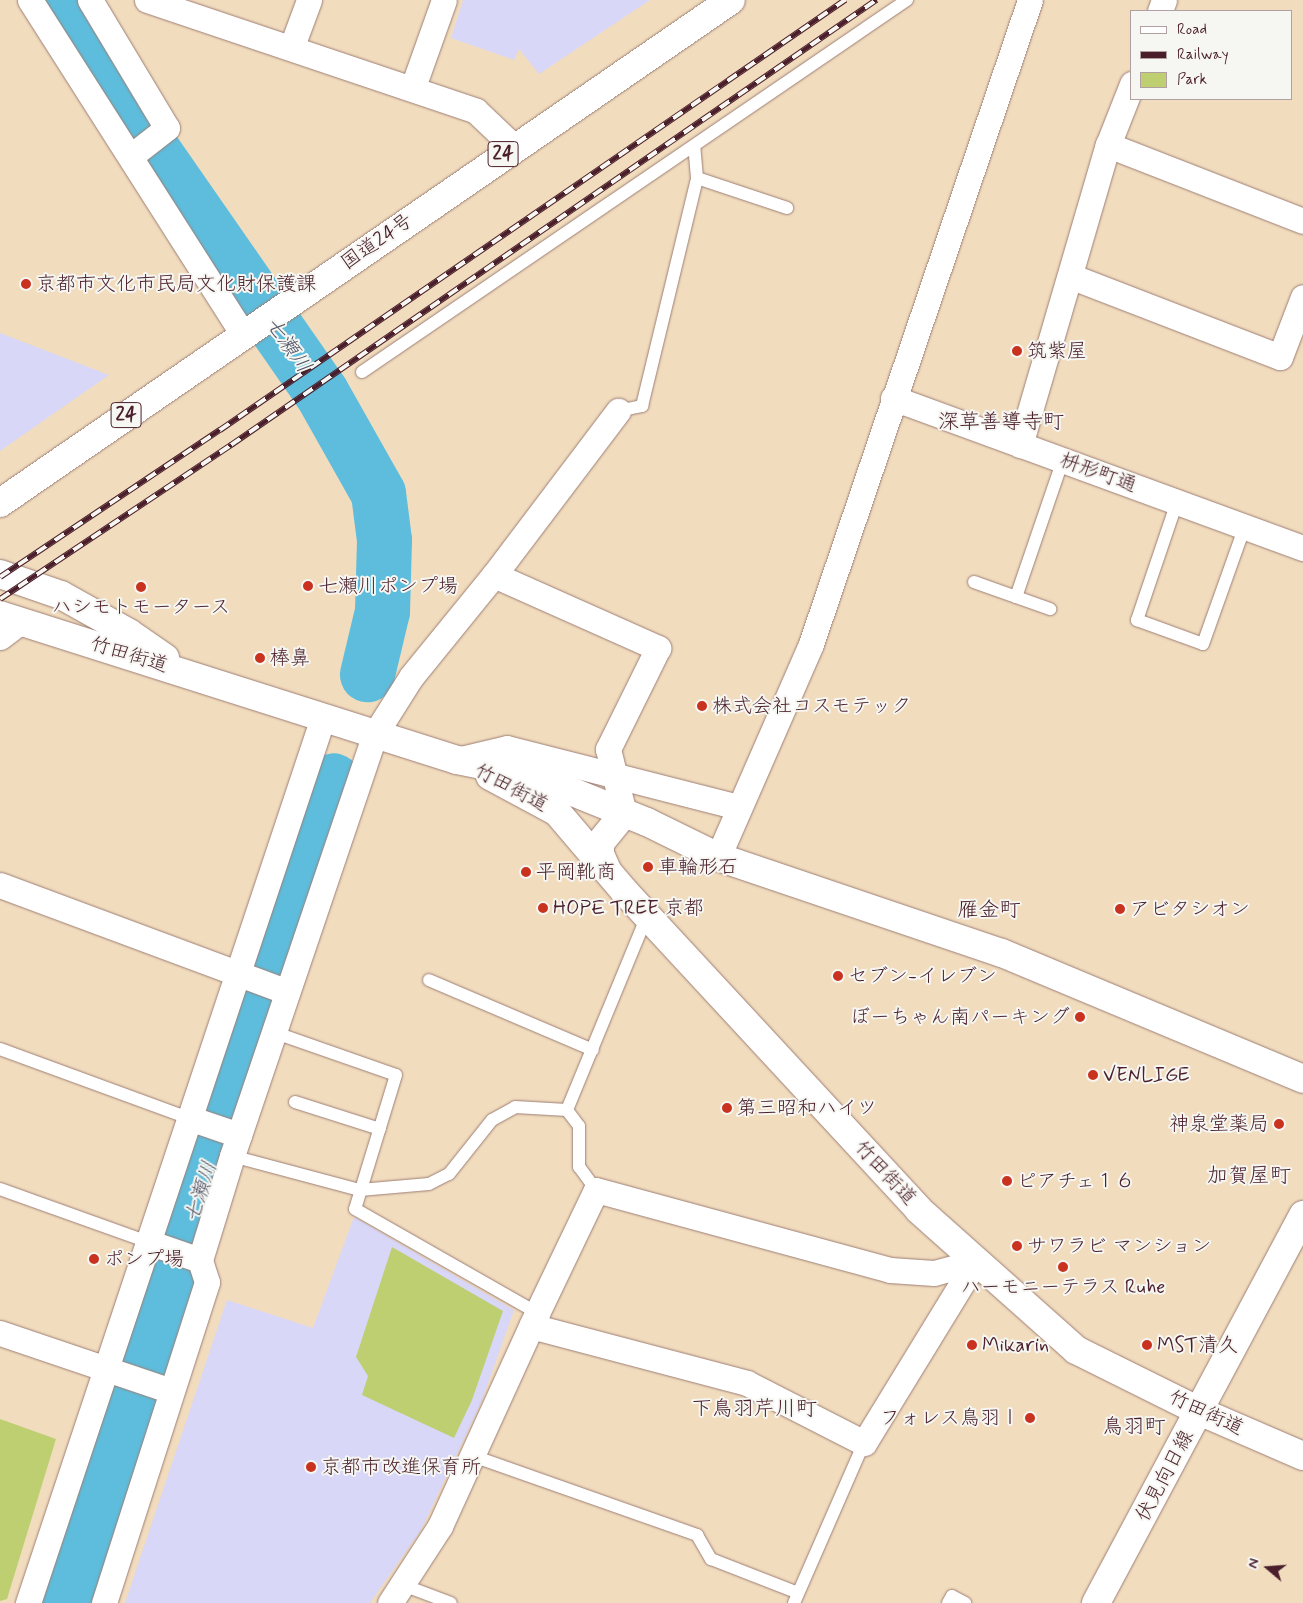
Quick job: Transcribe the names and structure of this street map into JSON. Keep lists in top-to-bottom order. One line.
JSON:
{"streets":{"main road":["24","国道24号","竹田街道","伏見向日線"],"street":["枡形町通"]},"crossings":[["竹田街道","伏見向日線"]],"districts":["深草善導寺町","雁金町","加賀屋町","下鳥羽芹川町","鳥羽町"],"water":["七瀬川"],"places":["京都市文化市民局文化財保護課","筑紫屋","七瀬川ポンプ場","ハシモトモータース","棒鼻","株式会社コスモテック","車輪形石","平岡靴商","HOPE TREE 京都","アビタシオン","セブン-イレブン","ぼーちゃん南パーキング","VENLIGE","第三昭和ハイツ","神泉堂薬局","ピアチェ１６","サワラビ マンション","ポンプ場","ハーモニーテラス Ruhe","Mikarin","MST清久","フォレス鳥羽Ⅰ","京都市改進保育所"],"legend":["Road","Railway","Park"],"north":"left"}
